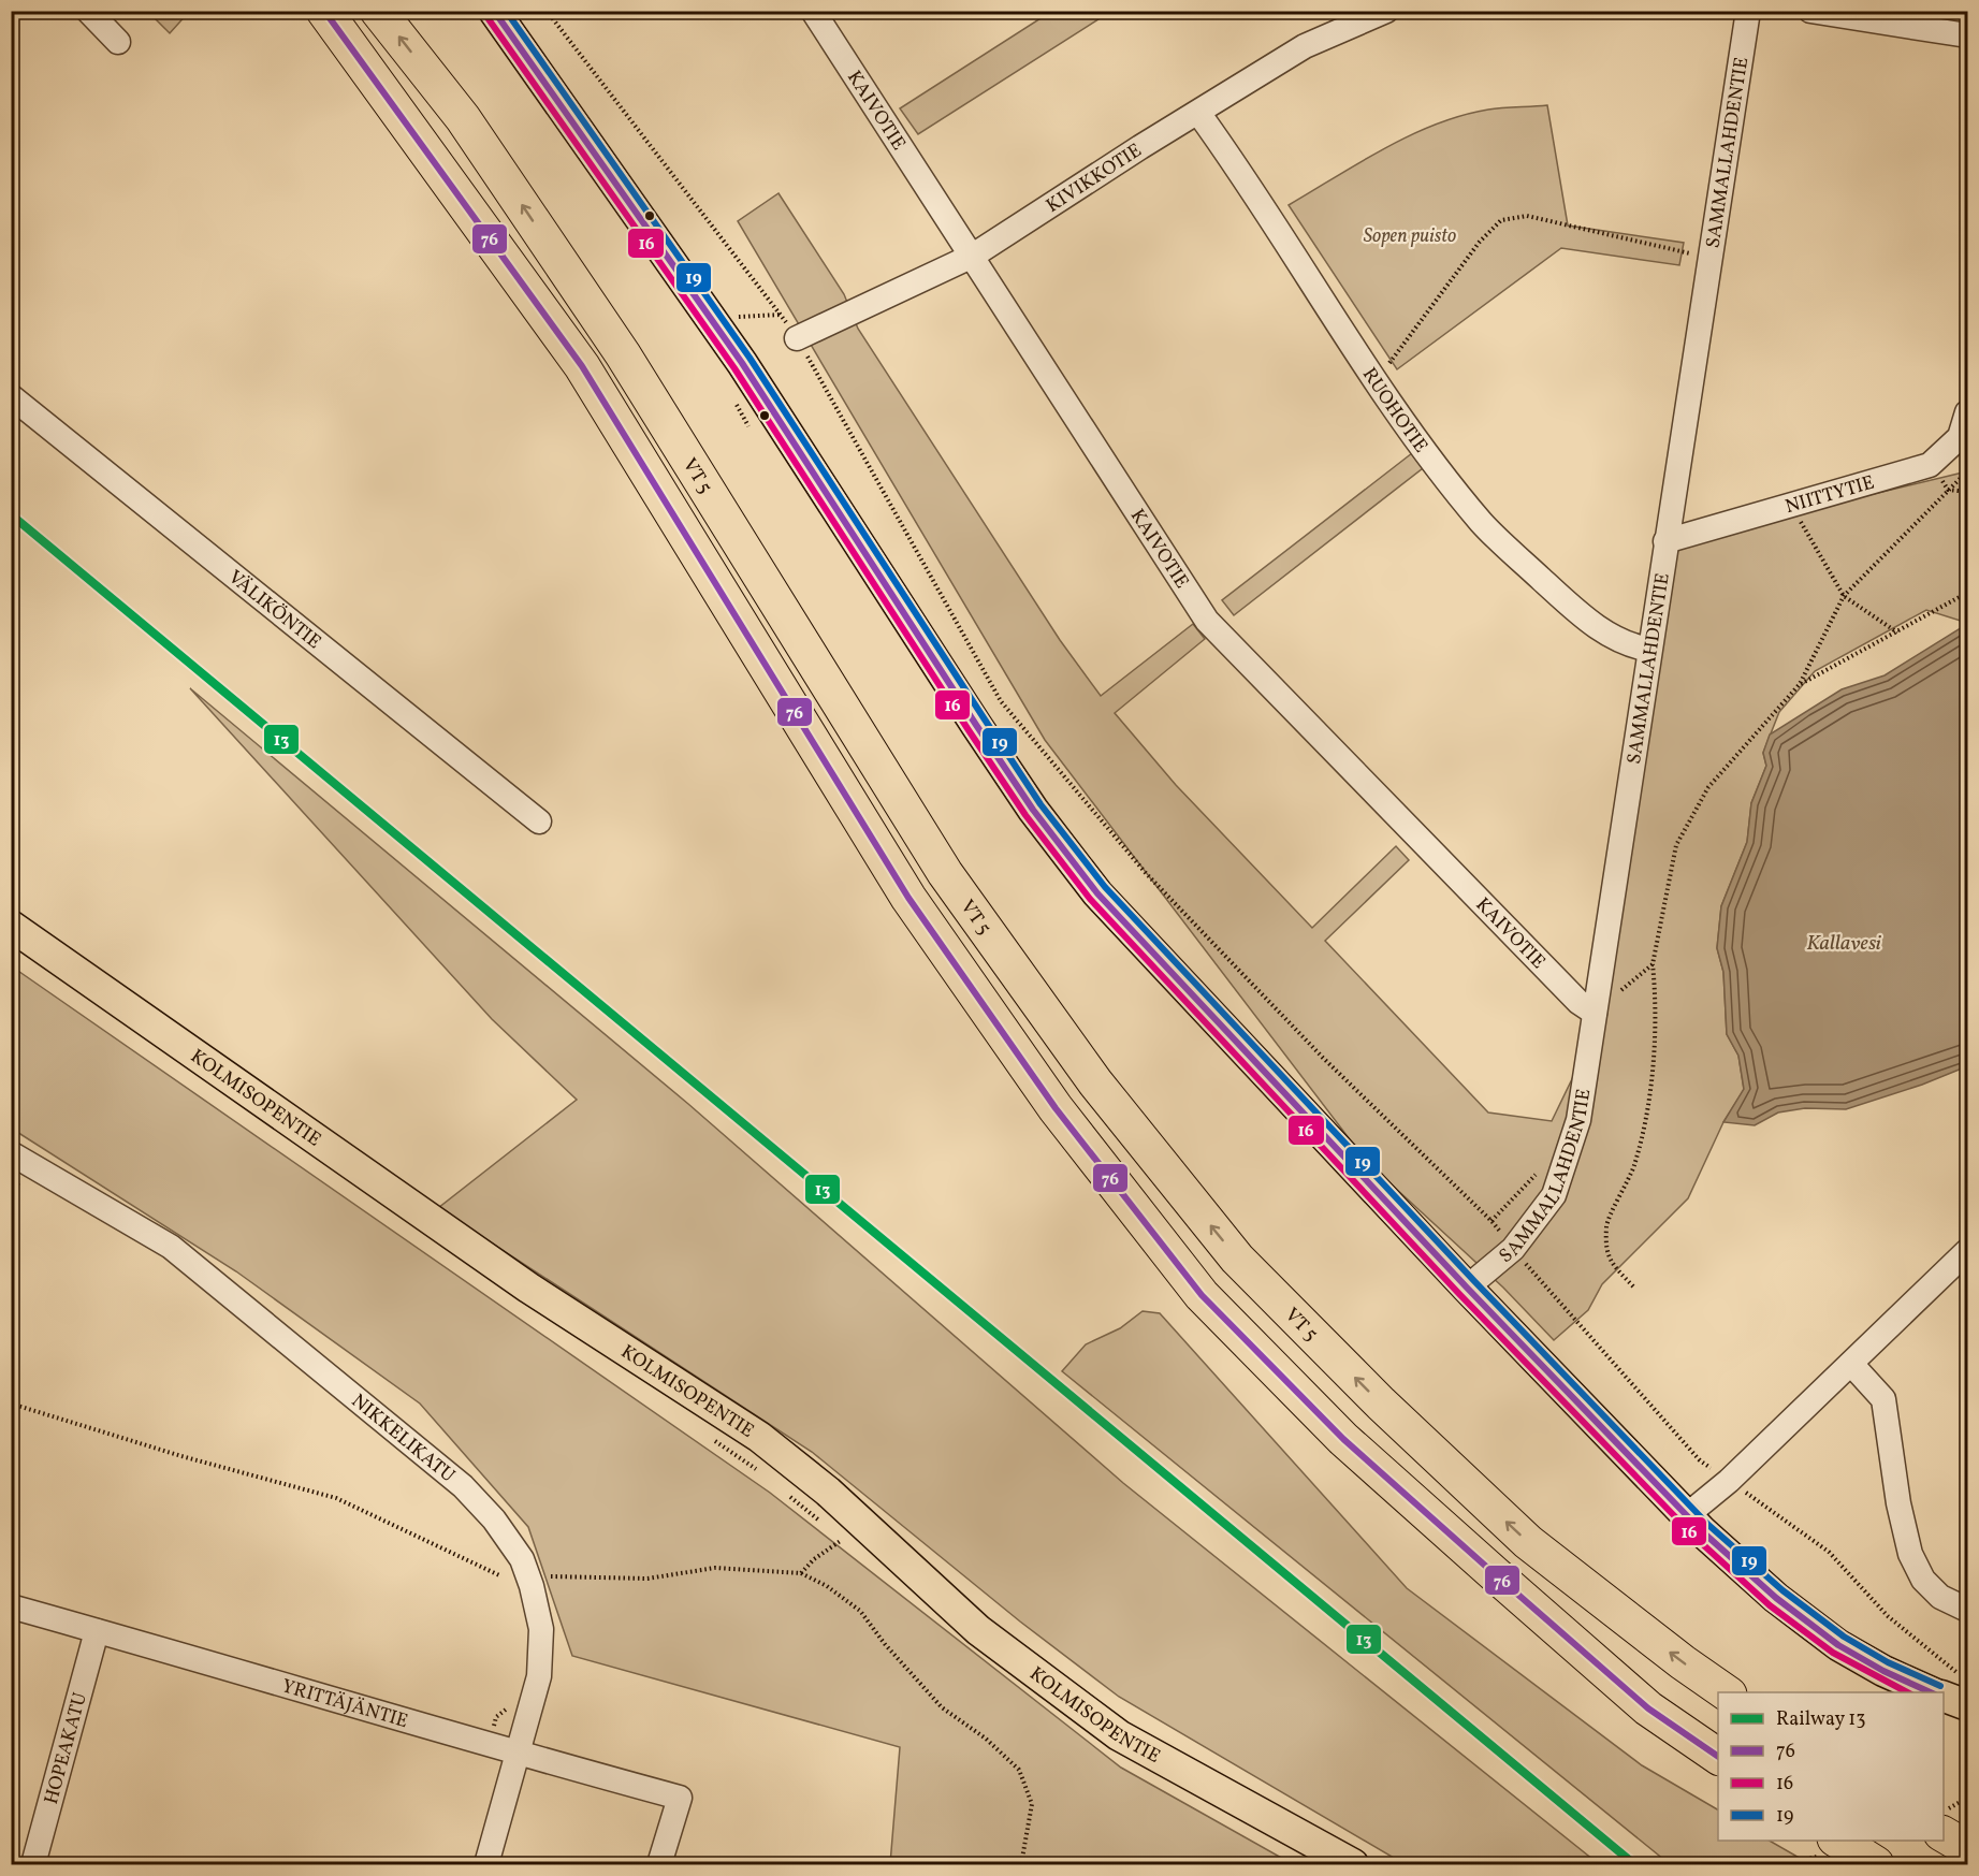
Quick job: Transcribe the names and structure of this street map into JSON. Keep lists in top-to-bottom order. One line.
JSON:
{"streets":{"highway":["VT 5"],"main road":["KOLMISOPENTIE"],"street":["KAIVOTIE","SAMMALLAHDENTIE","KIVIKKOTIE","RUOHOTIE","NIITTYTIE","VÄLIKÖNTIE","NIKKELIKATU","YRITTÄJÄNTIE","HOPEAKATU"]},"crossings":[["KAIVOTIE","SAMMALLAHDENTIE"],["KAIVOTIE","KIVIKKOTIE"],["SAMMALLAHDENTIE","RUOHOTIE"],["SAMMALLAHDENTIE","NIITTYTIE"],["KIVIKKOTIE","RUOHOTIE"],["NIKKELIKATU","YRITTÄJÄNTIE"],["YRITTÄJÄNTIE","HOPEAKATU"]],"water":["Kallavesi"],"parks":["Sopen puisto"],"lines":["transit line 76","transit line 19","transit line 16","rail line 13"],"legend":["Railway 13","76","16","19"]}
